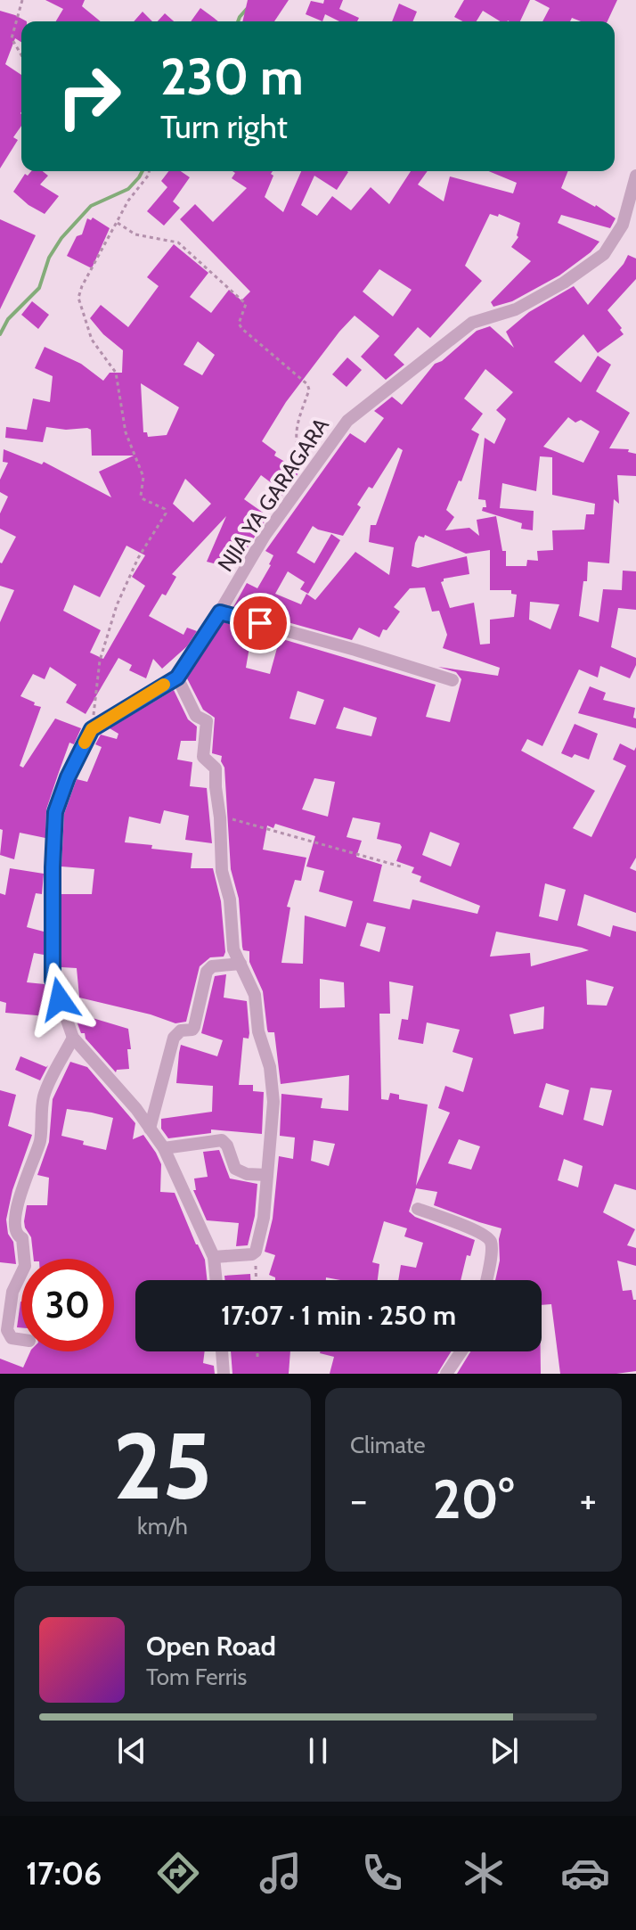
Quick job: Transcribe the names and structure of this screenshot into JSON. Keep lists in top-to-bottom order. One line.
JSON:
{"streets":{"street":["NJIA YA GARAGARA"]},"page":{"turn":["230 m","Turn right"],"limit":"30","trip":"17:07 · 1 min · 250 m","tile":[["25","km/h"],"Climate"],"heat":["−","20°","+"],"song":["Open Road","Tom Ferris"],"tabs":"17:06"}}
